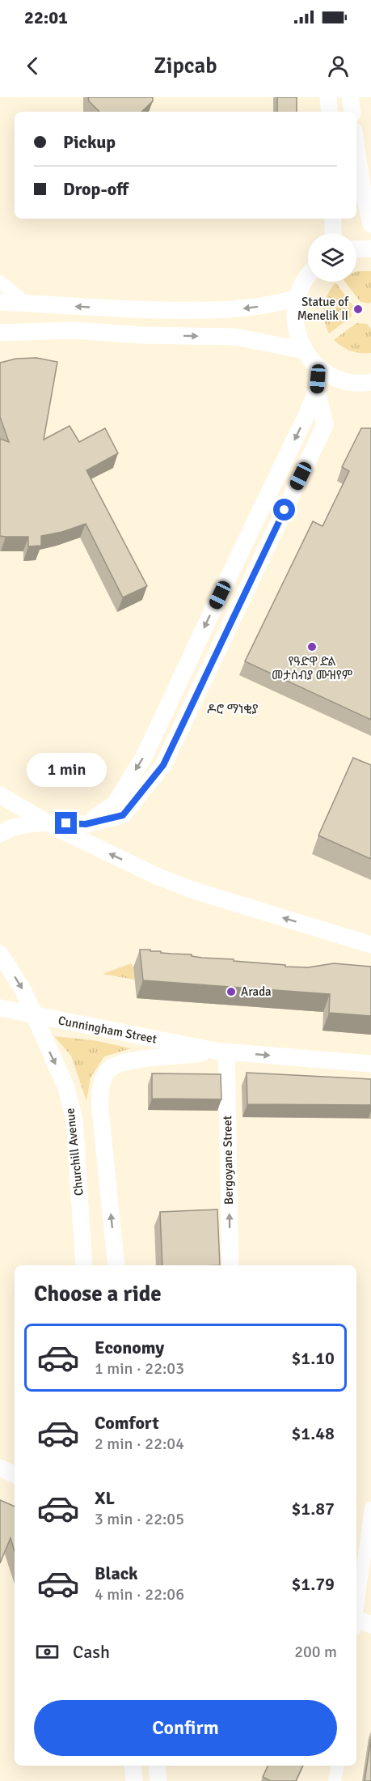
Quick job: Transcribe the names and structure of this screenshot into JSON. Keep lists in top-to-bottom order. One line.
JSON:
{"streets":{"main road":["Cunningham Street","Churchill Avenue","Bergoyane Street"]},"crossings":[["Cunningham Street","Churchill Avenue"],["Cunningham Street","Bergoyane Street"]],"one_way":["Churchill Avenue","Bergoyane Street"],"districts":["ዶሮ ማነቂያ"],"places":["Statue of Menelik II","የዓድዋ ድል መታሰብያ ሙዝየም","Arada"],"page":{"status":"22:01","header":"Zipcab","banner":["Pickup","Drop-off"],"bubble":"1 min","heading":"Choose a ride","list":[{"name":"Economy","note":"1 min · 22:03","value":"$1.10"},{"name":"Comfort","note":"2 min · 22:04","value":"$1.48"},{"name":"XL","note":"3 min · 22:05","value":"$1.87"},{"name":"Black","note":"4 min · 22:06","value":"$1.79"}],"pay":["Cash","200 m"],"buttons":"Confirm"}}
